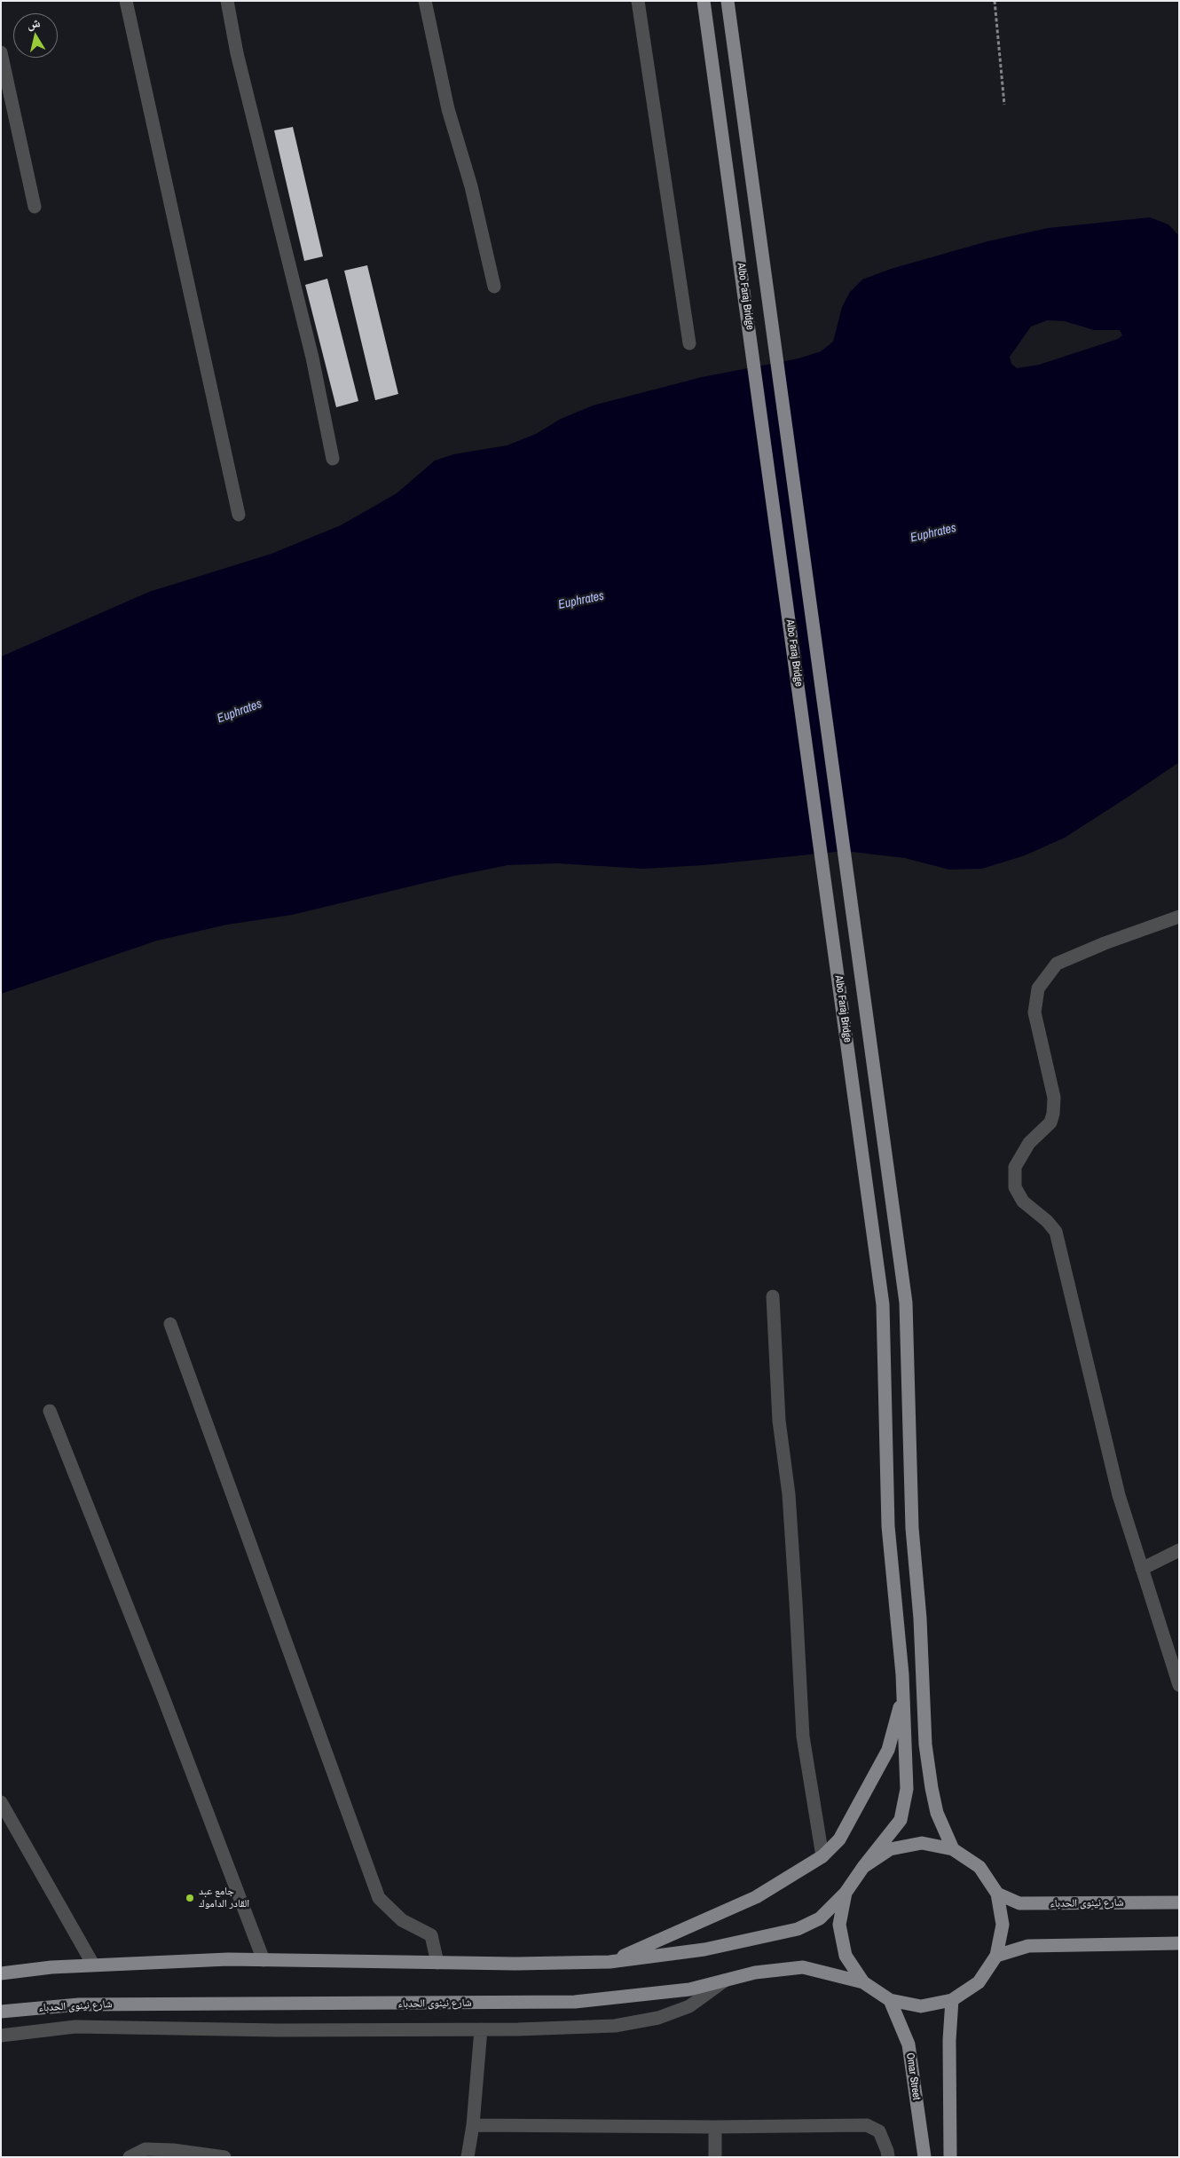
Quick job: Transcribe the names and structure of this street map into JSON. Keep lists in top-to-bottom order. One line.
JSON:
{"streets":{"main road":["Albo Faraj Bridge","شارع نينوى الحدباء","Omar Street"]},"water":["Euphrates"],"places":["جامع عبد القادر الداموك"],"north":"top"}
